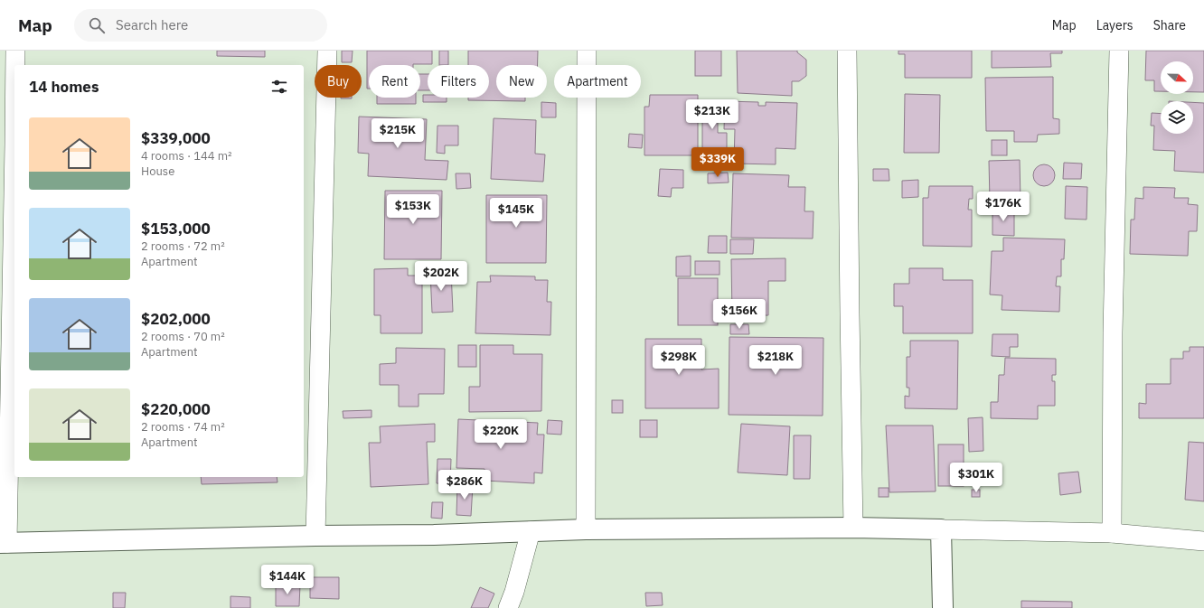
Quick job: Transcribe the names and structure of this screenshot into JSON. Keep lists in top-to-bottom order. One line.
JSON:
{"north":"right","page":{"header":"Map","search":"Search here","nav":["Map","Layers","Share"],"chip":["Buy","Rent","Filters","New","Apartment"],"heading":"14 homes","price":["$213K","$215K","$339K","$176K","$153K","$145K","$202K","$156K","$298K","$218K","$220K","$301K","$286K","$144K"],"list":[{"name":"$339,000","note":"4 rooms · 144 m² · House"},{"name":"$153,000","note":"2 rooms · 72 m² · Apartment"},{"name":"$202,000","note":"2 rooms · 70 m² · Apartment"},{"name":"$220,000","note":"2 rooms · 74 m² · Apartment"}]}}
